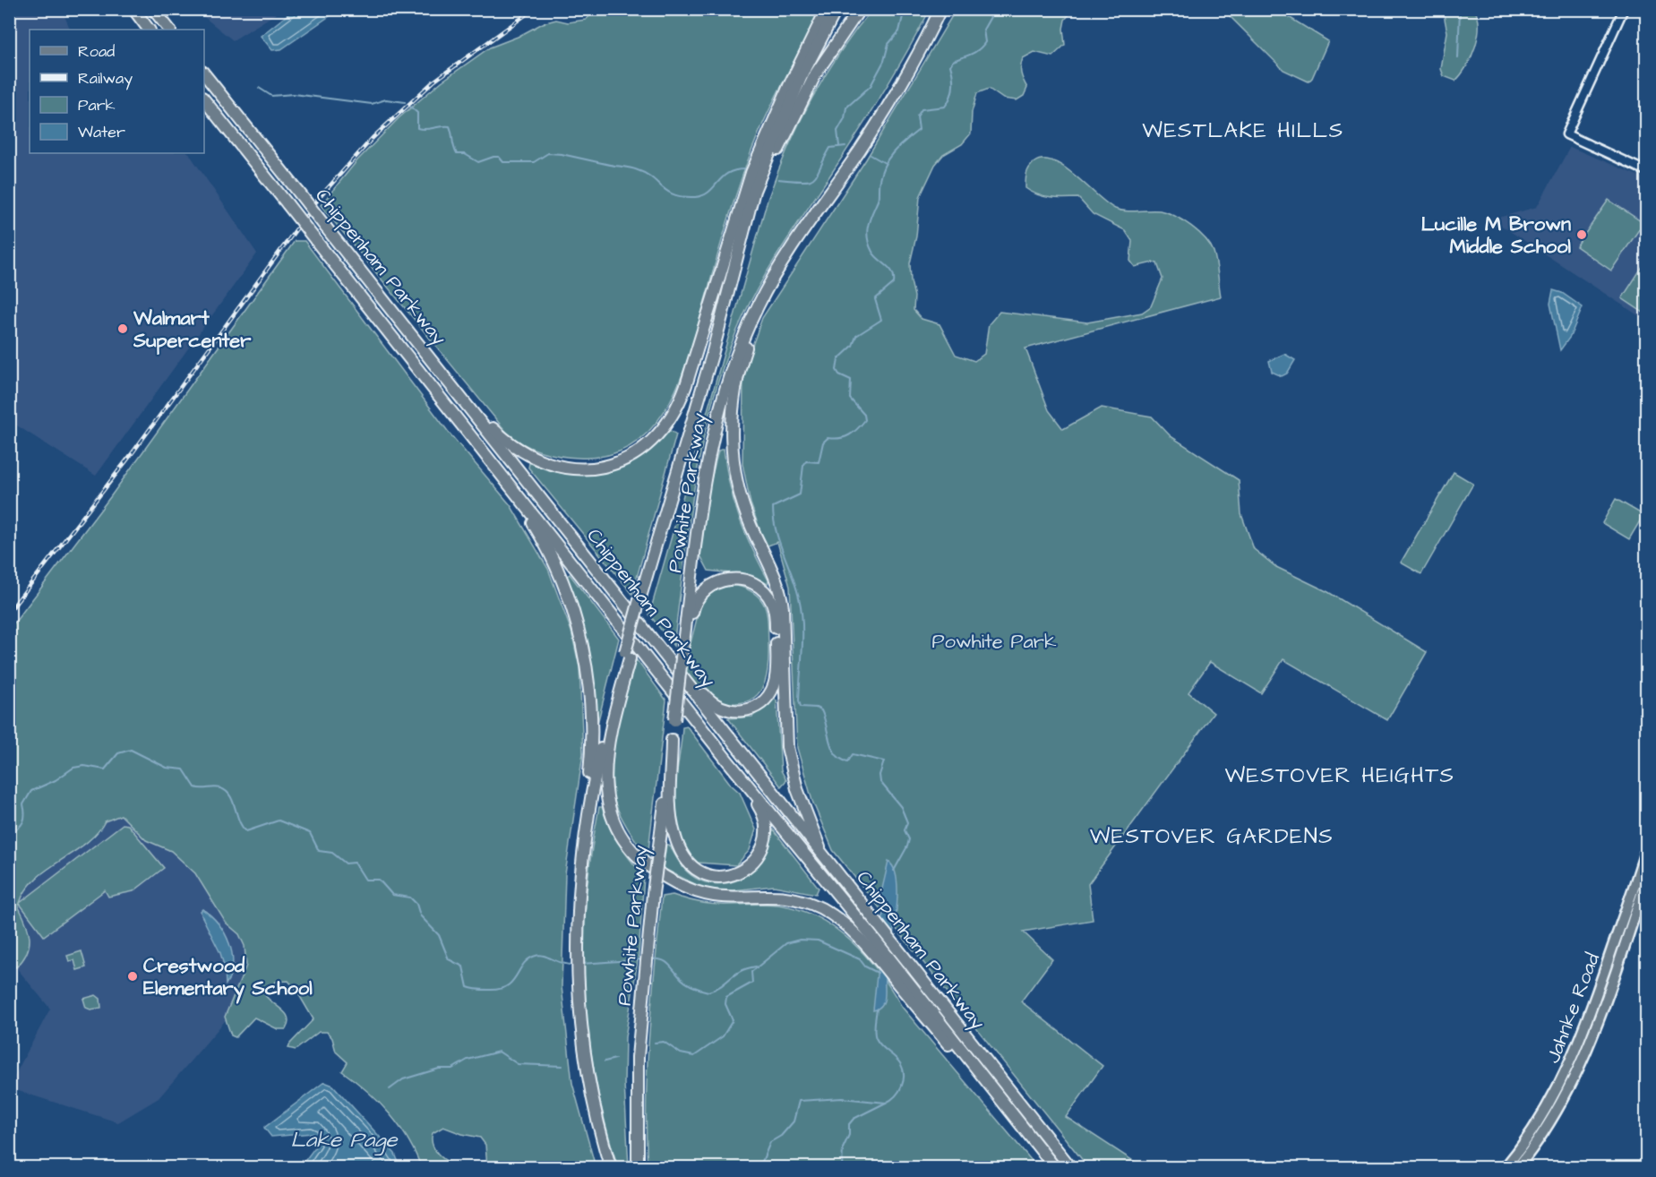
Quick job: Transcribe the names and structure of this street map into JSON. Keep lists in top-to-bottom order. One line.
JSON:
{"streets":{"highway":["Chippenham Parkway","Powhite Parkway"],"main road":["Jahnke Road"]},"districts":["WESTLAKE HILLS","WESTOVER HEIGHTS","WESTOVER GARDENS"],"water":["Lake Page"],"parks":["Powhite Park"],"places":["Lucille M Brown Middle School","Walmart Supercenter","Crestwood Elementary School"],"legend":["Road","Railway","Park","Water"]}
